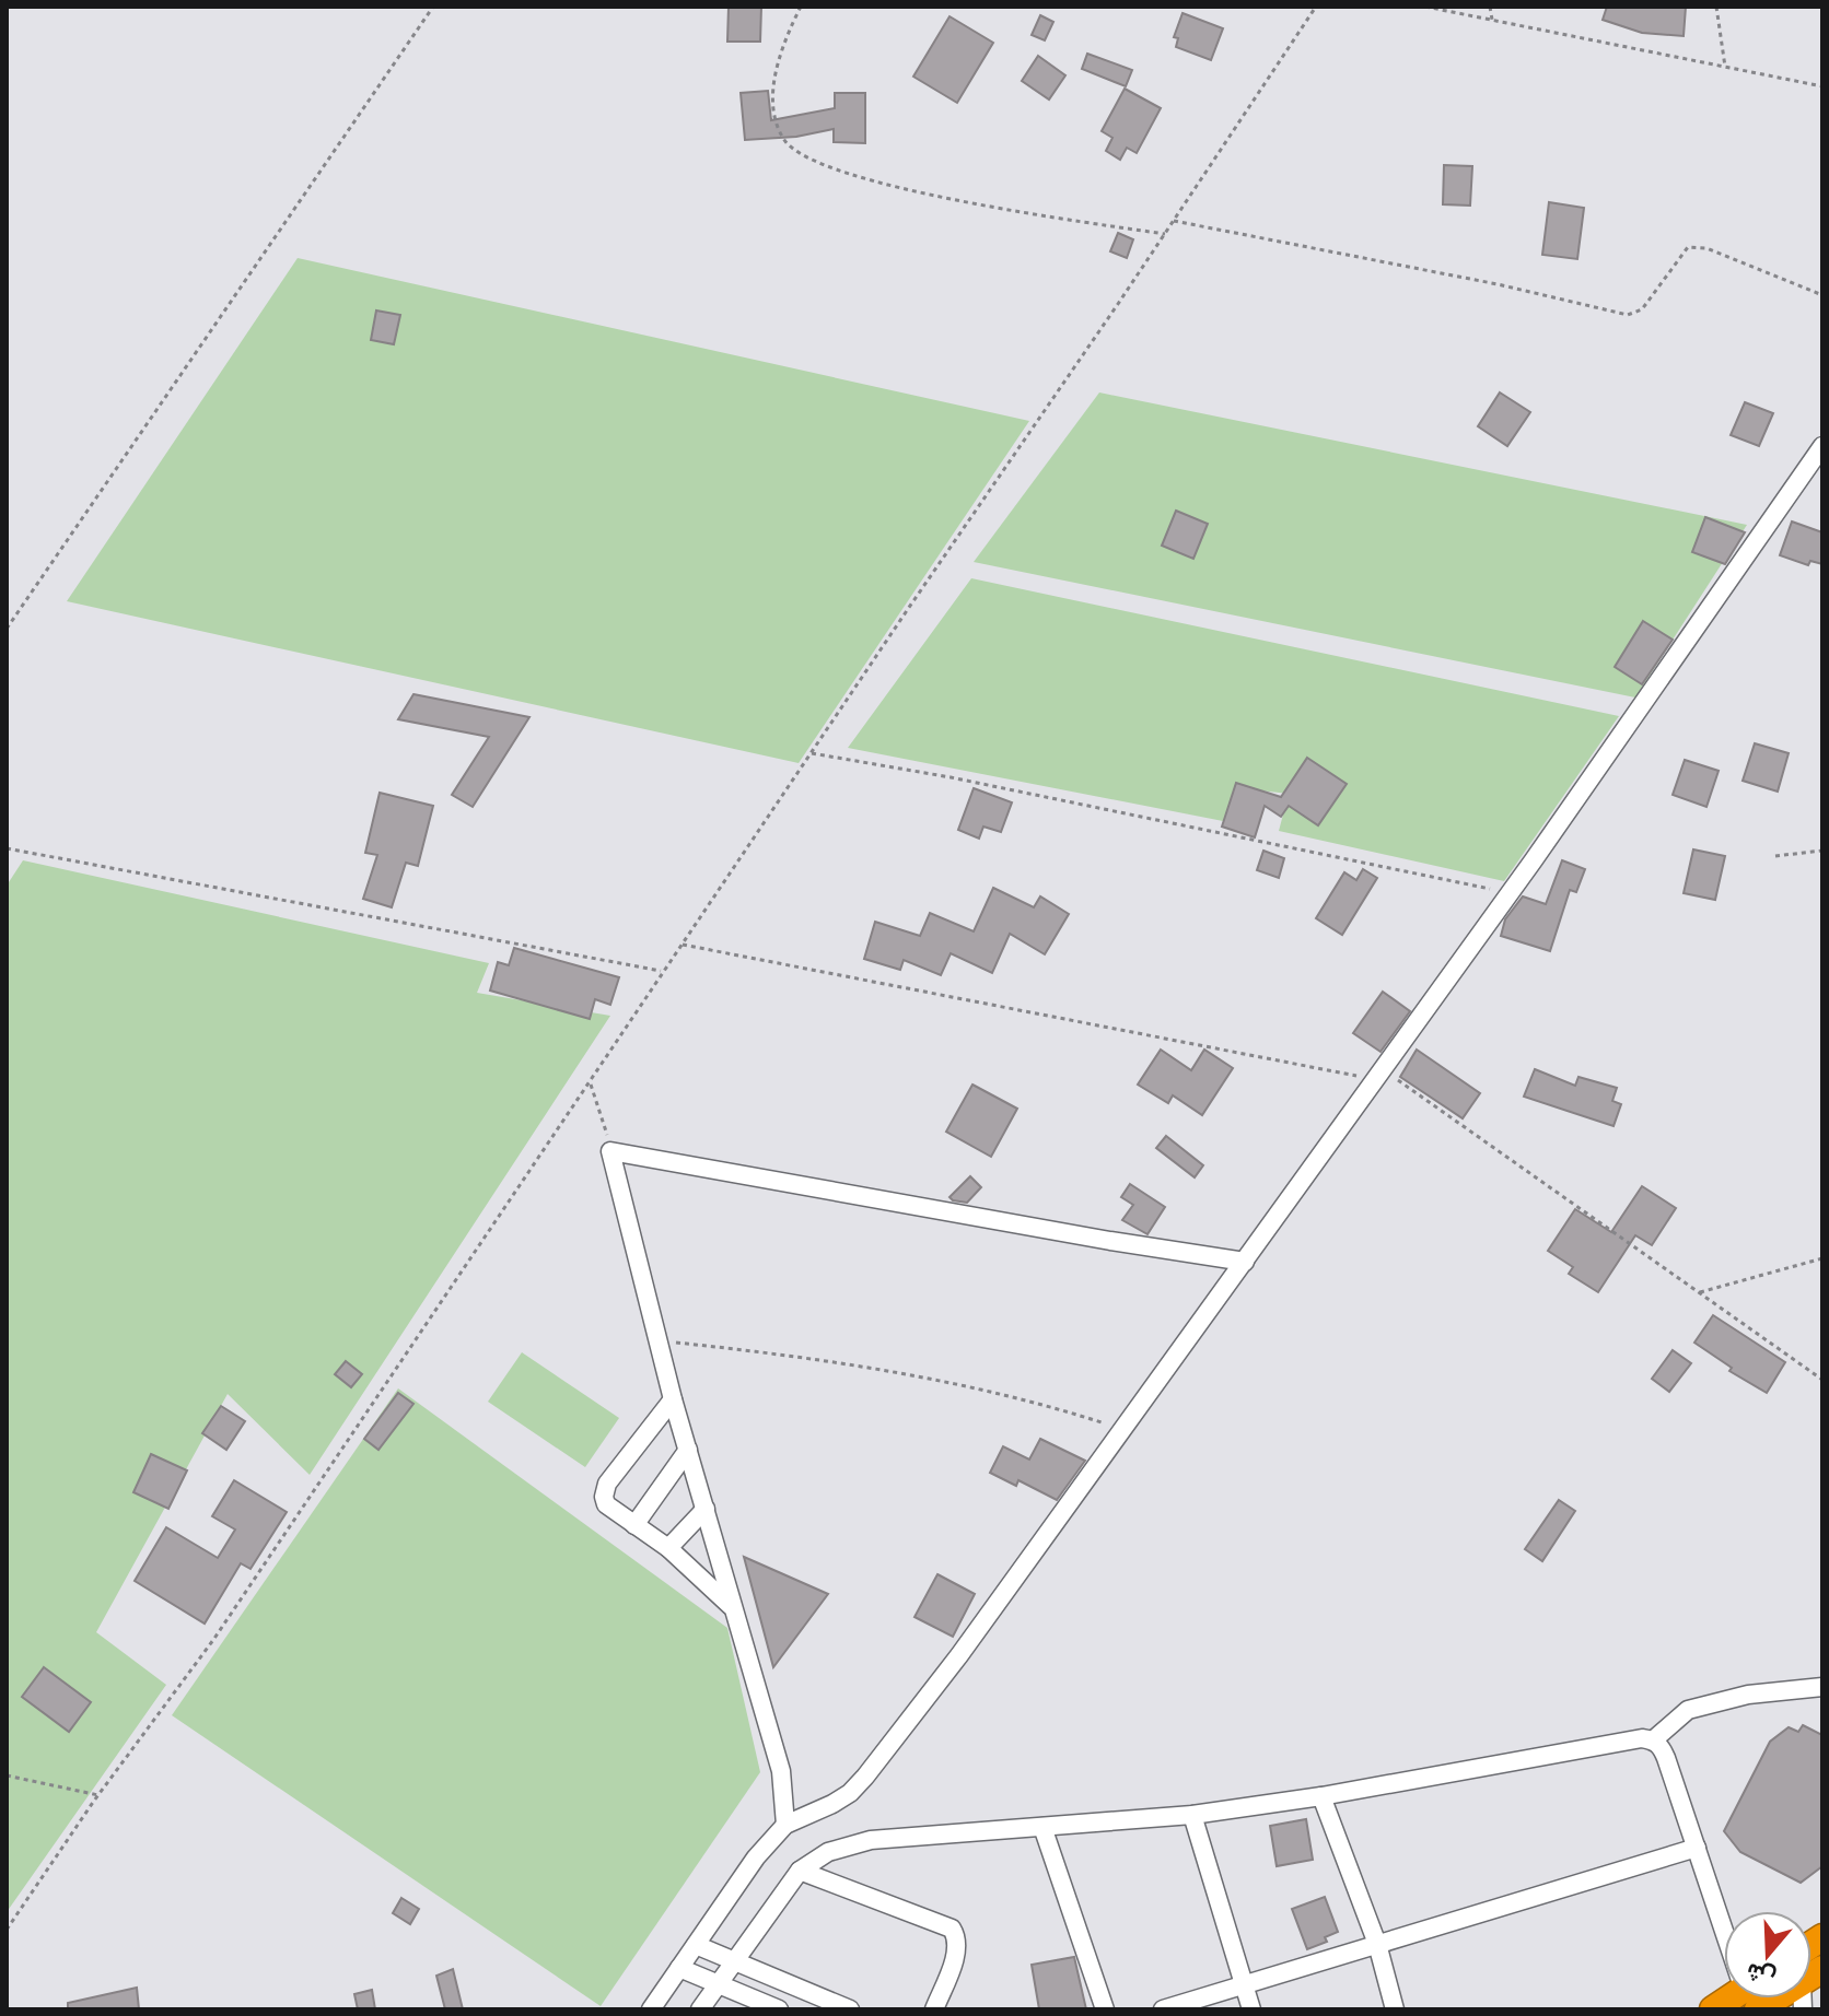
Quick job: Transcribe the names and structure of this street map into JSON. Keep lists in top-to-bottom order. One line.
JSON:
{"north":"bottom"}
